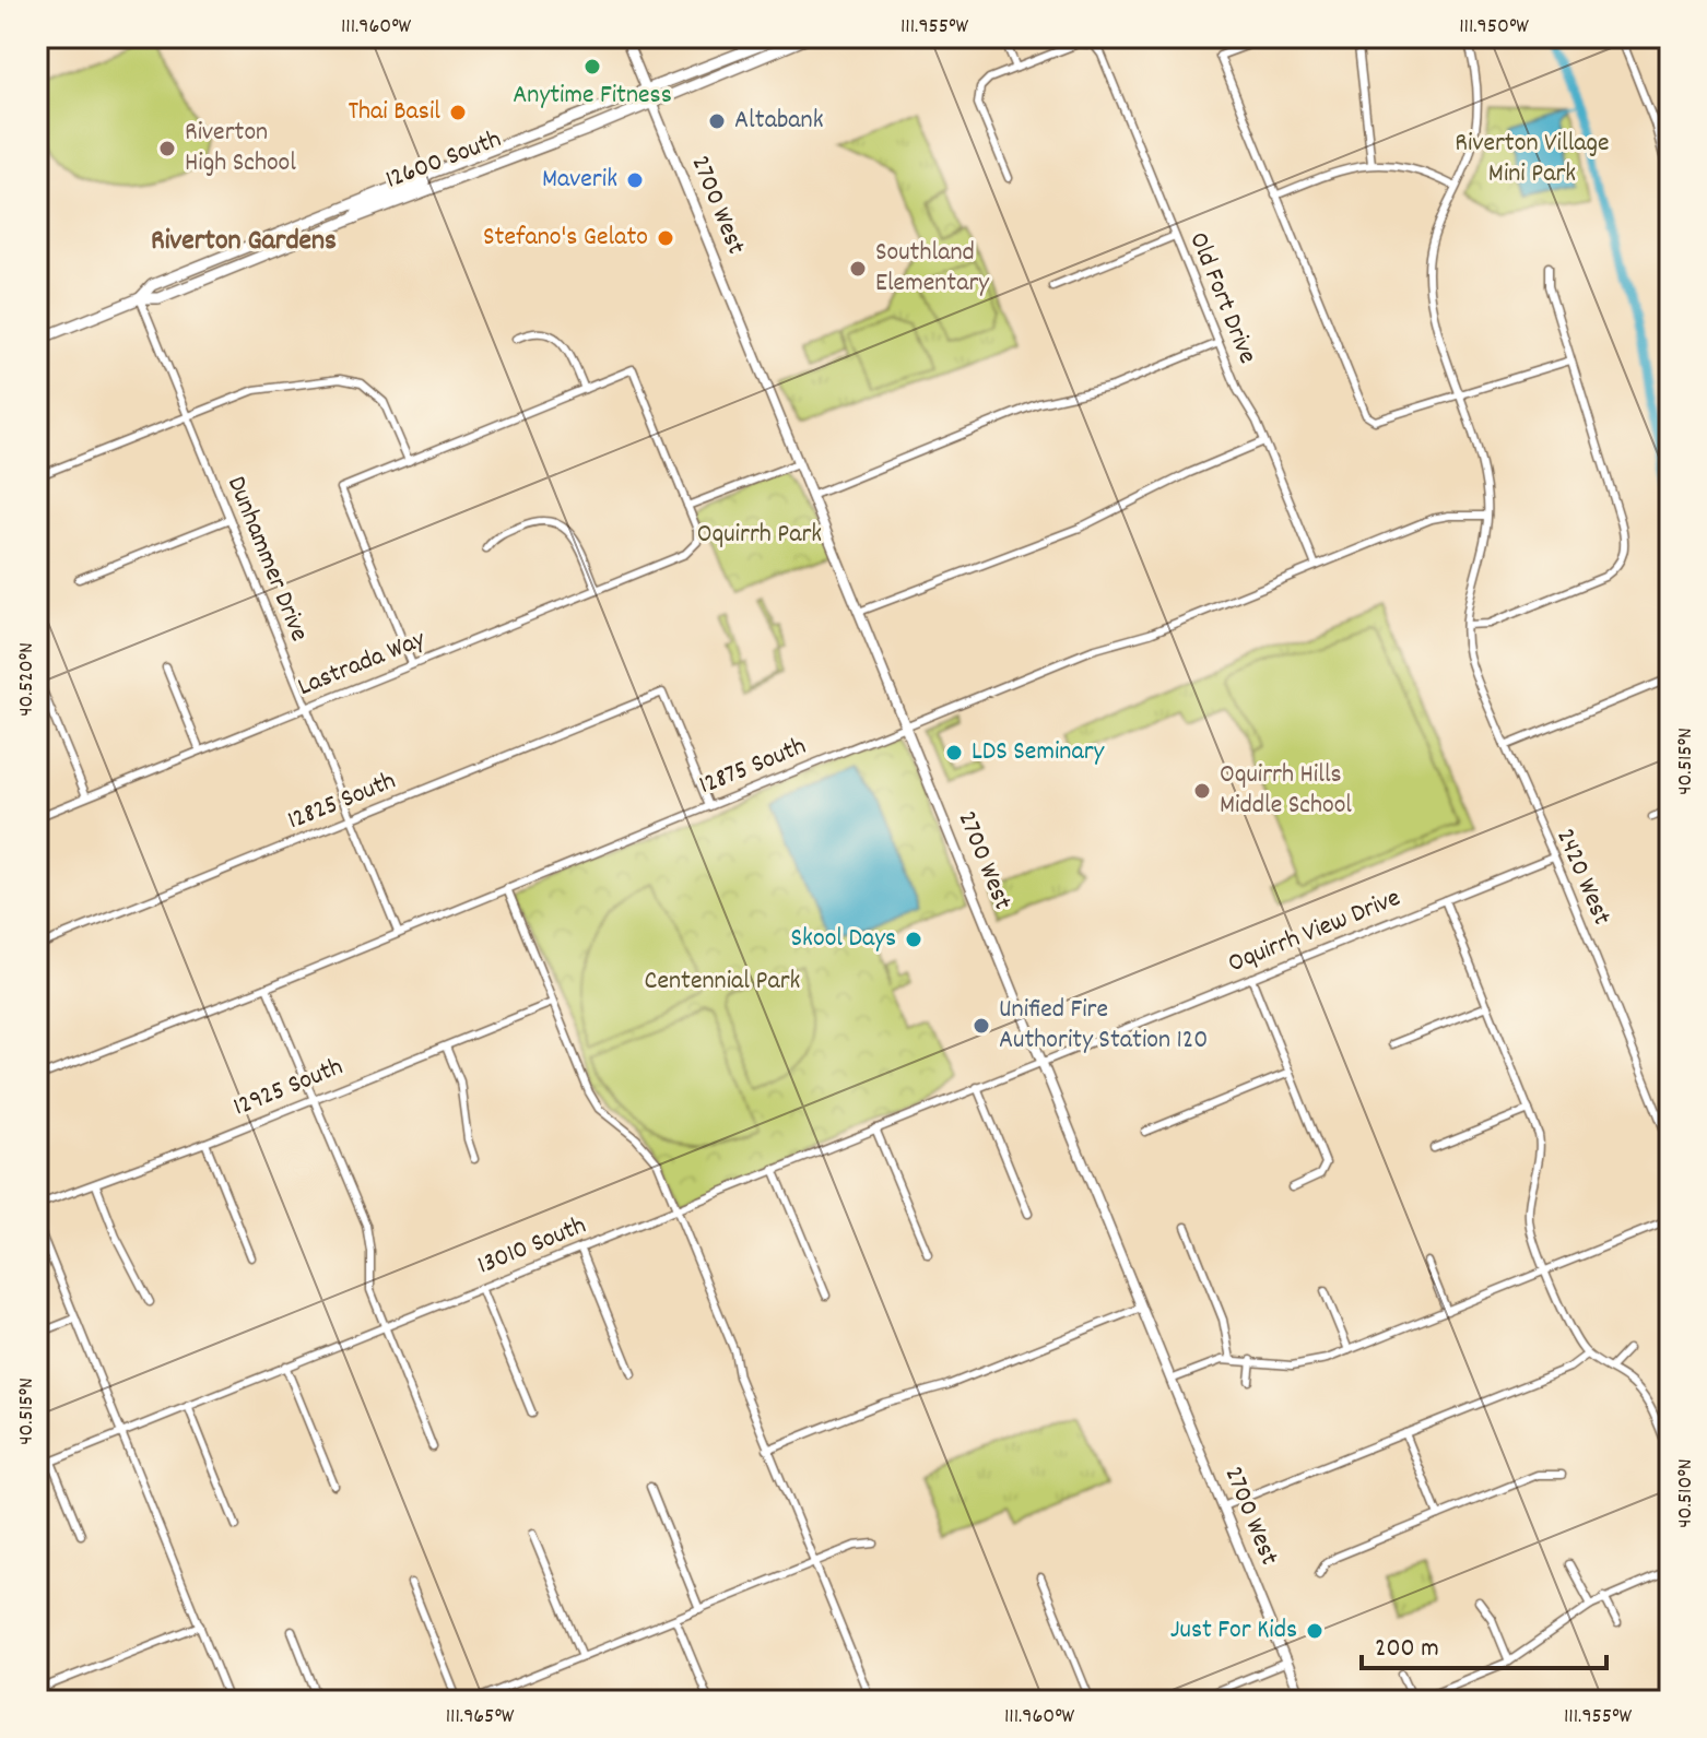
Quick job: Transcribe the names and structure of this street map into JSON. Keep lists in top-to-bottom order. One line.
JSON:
{"streets":{"main road":["12600 South","2700 West"],"street":["Old Fort Drive","Dunhammer Drive","Lastrada Way","12875 South","12825 South","2420 West","Oquirrh View Drive","12925 South","13010 South"]},"crossings":[["12600 South","2700 West"],["12600 South","Dunhammer Drive"],["2700 West","12875 South"],["2700 West","Oquirrh View Drive"],["2700 West","13010 South"],["Old Fort Drive","12875 South"],["Dunhammer Drive","Lastrada Way"],["Dunhammer Drive","12875 South"],["Dunhammer Drive","12825 South"],["12875 South","12825 South"],["12875 South","2420 West"],["2420 West","Oquirrh View Drive"],["Oquirrh View Drive","13010 South"]],"districts":["Riverton Gardens"],"parks":["Riverton Village Mini Park","Oquirrh Park","Centennial Park"],"places":["Anytime Fitness","Thai Basil","Altabank","Riverton High School","Maverik","Stefano's Gelato","Southland Elementary","LDS Seminary","Oquirrh Hills Middle School","Skool Days","Unified Fire Authority Station 120","Just For Kids"],"scale_bar":"200 m","coordinates":["111.960°W","111.955°W","111.950°W","40.520°N","40.515°N","40.510°N","111.965°W"]}
